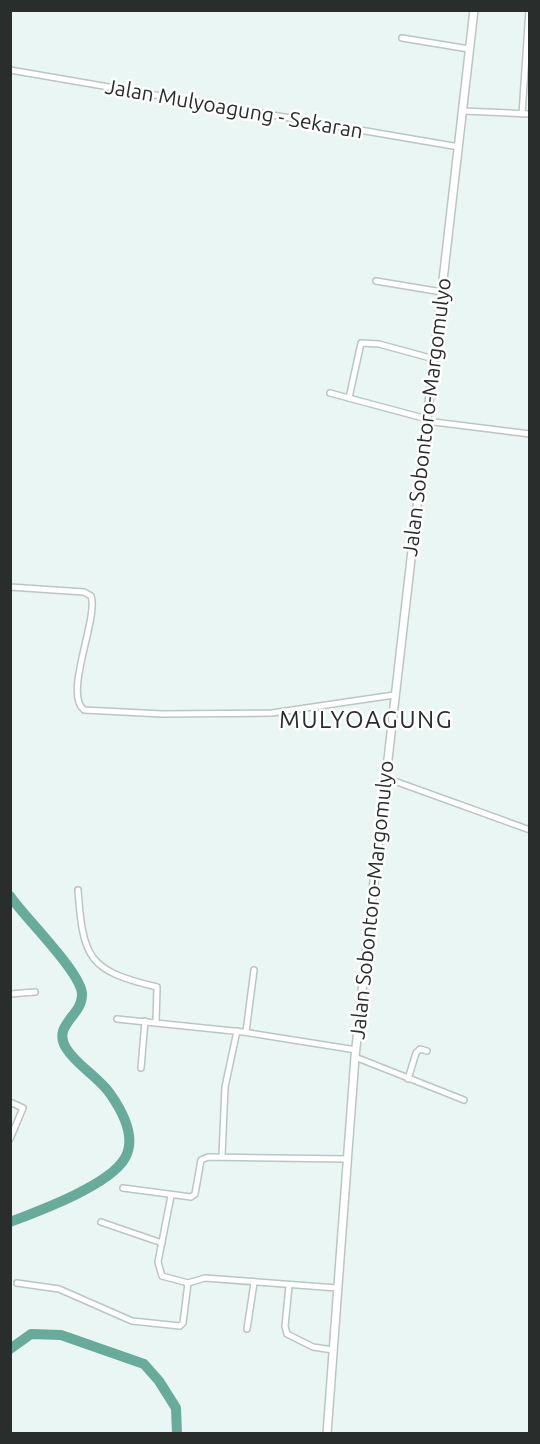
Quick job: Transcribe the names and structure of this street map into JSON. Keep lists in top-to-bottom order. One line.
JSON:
{"streets":{"street":["Jalan Mulyoagung - Sekaran","Jalan Sobontoro-Margomulyo"]},"crossings":[["Jalan Mulyoagung - Sekaran","Jalan Sobontoro-Margomulyo"]],"districts":["MULYOAGUNG"]}
